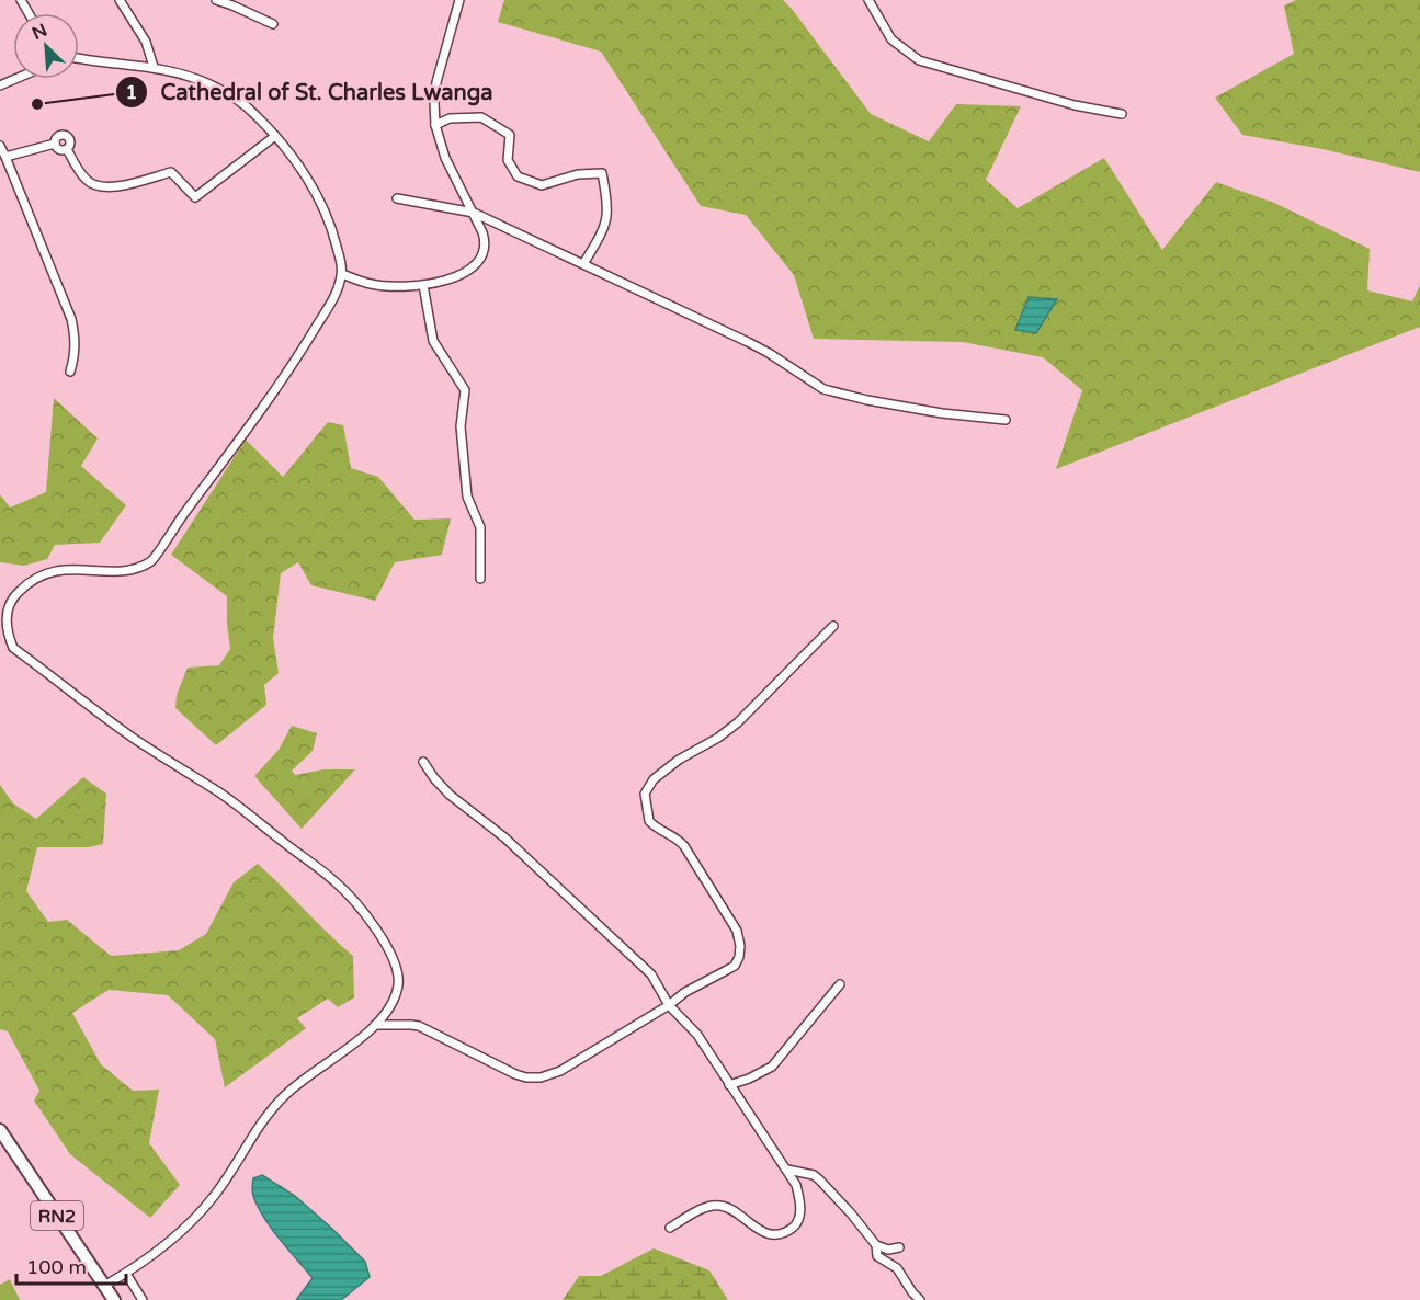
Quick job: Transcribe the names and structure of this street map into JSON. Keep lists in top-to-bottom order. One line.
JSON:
{"streets":{"highway":["RN2"]},"places":["Cathedral of St. Charles Lwanga"],"scale_bar":"100 m","north":"top left"}
